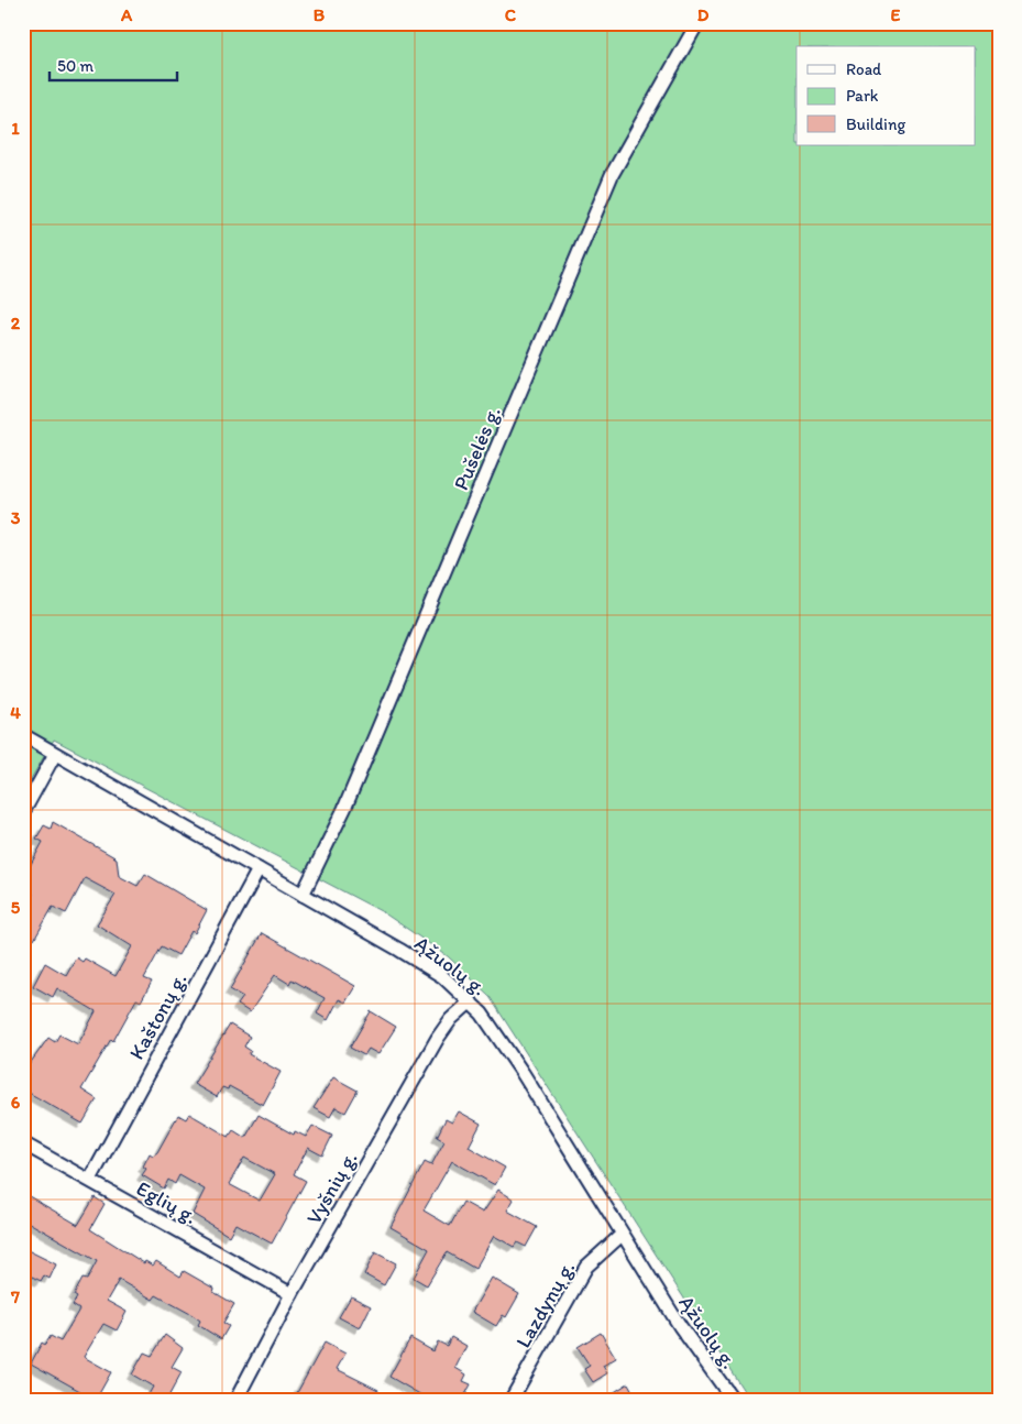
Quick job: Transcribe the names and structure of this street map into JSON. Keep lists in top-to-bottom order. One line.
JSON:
{"streets":{"street":["Pušelės g.","Ąžuolų g.","Kaštonų g.","Vyšnių g.","Eglių g.","Lazdynų g."]},"crossings":[["Pušelės g.","Ąžuolų g."],["Ąžuolų g.","Kaštonų g."],["Ąžuolų g.","Vyšnių g."],["Ąžuolų g.","Lazdynų g."],["Kaštonų g.","Eglių g."],["Vyšnių g.","Eglių g."]],"legend":["Road","Park","Building"],"scale_bar":"50 m","grid":{"columns":["A","B","C","D","E"],"rows":["1","2","3","4","5","6","7"]}}
